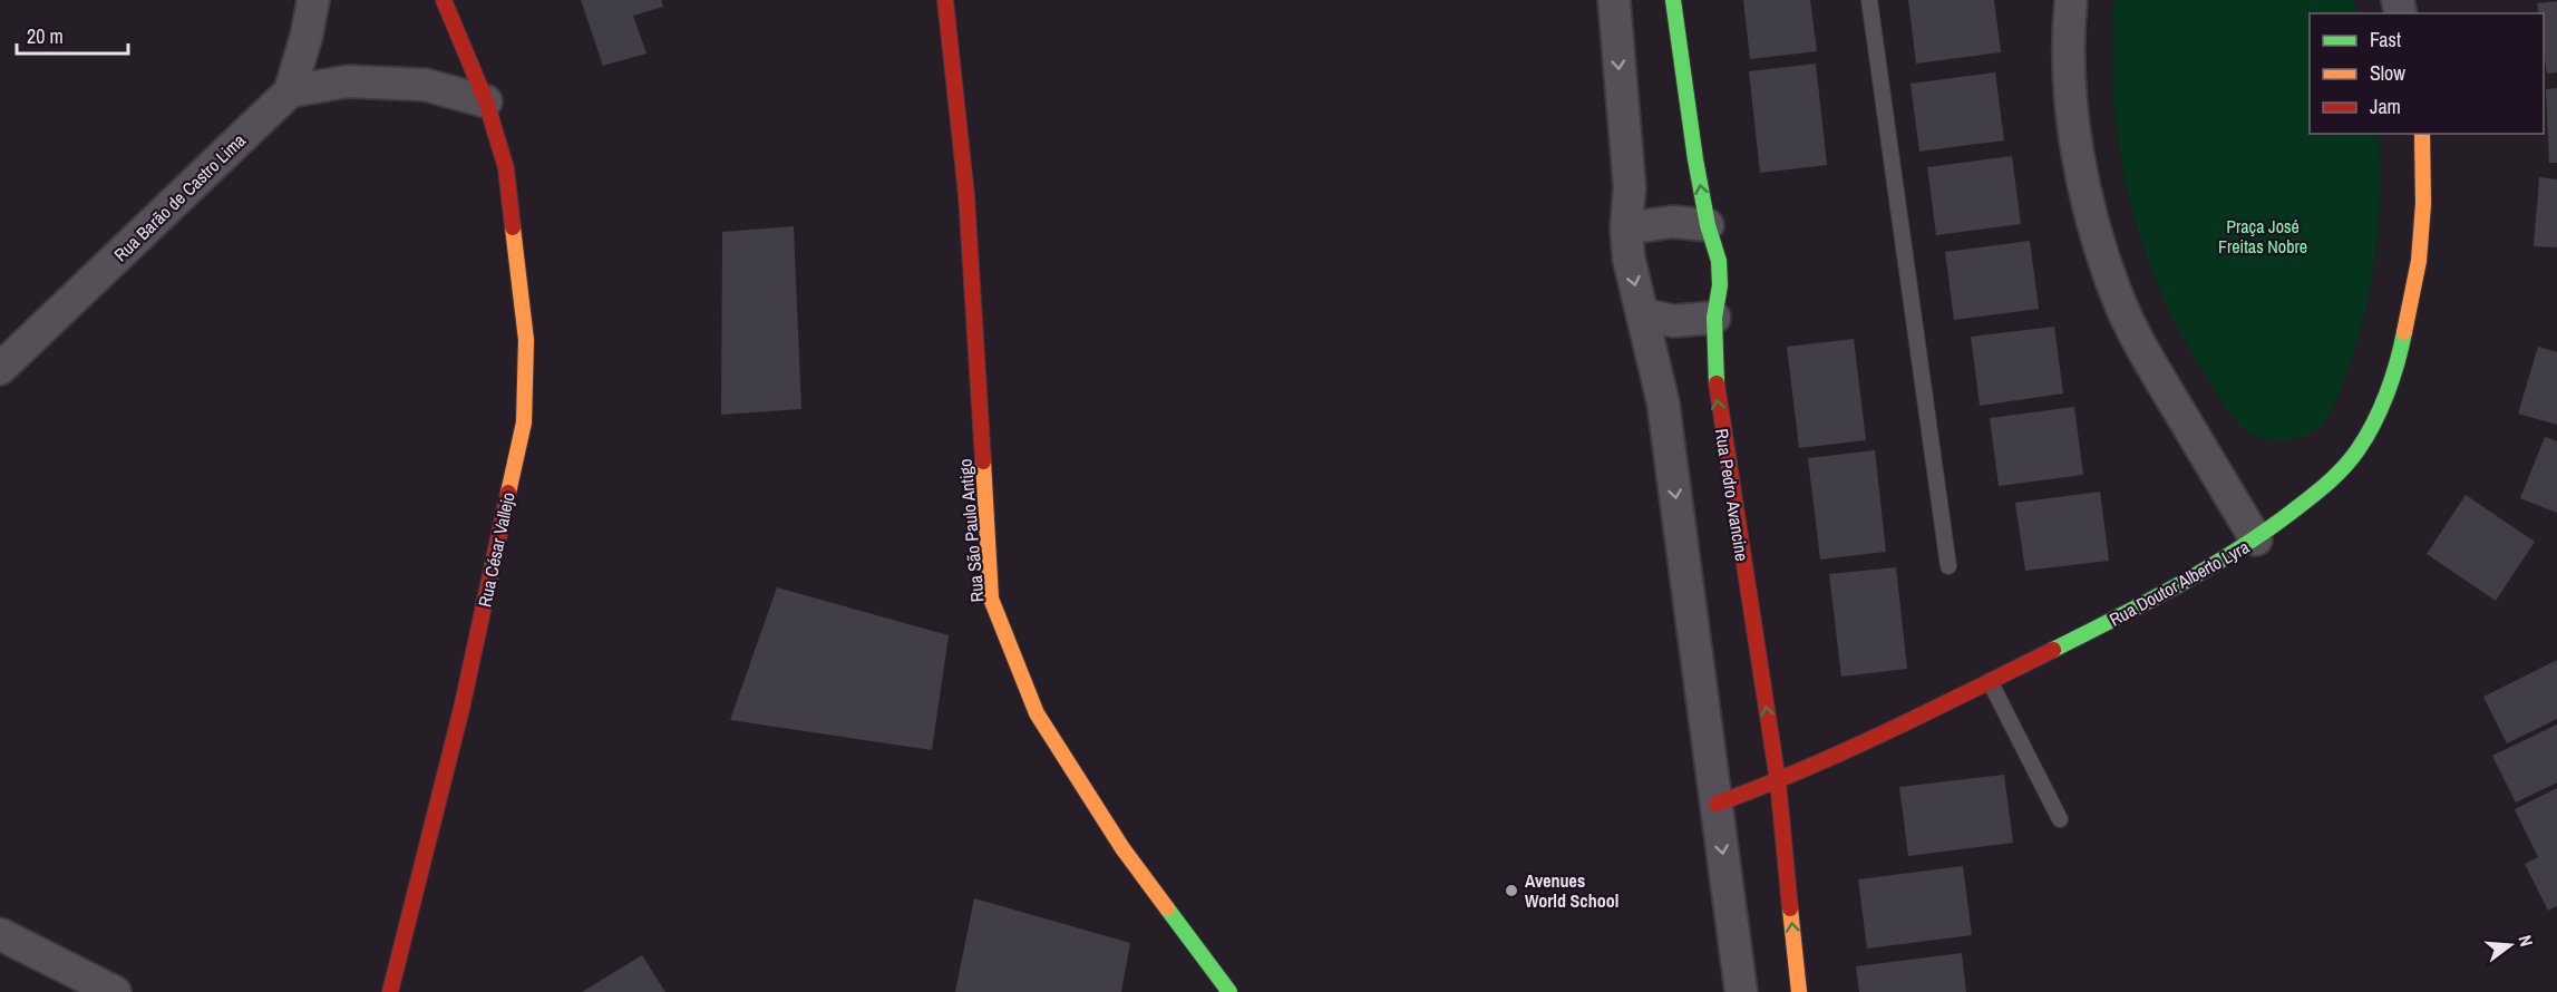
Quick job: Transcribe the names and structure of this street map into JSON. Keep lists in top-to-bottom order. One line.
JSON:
{"streets":{"street":["Rua Barão de Castro Lima","Rua Pedro Avancine","Rua São Paulo Antigo","Rua César Vallejo","Rua Doutor Alberto Lyra"]},"crossings":[["Rua Pedro Avancine","Rua Doutor Alberto Lyra"]],"parks":["Praça José Freitas Nobre"],"places":["Avenues World School"],"legend":["Fast","Slow","Jam"],"scale_bar":"20 m","north":"right"}
